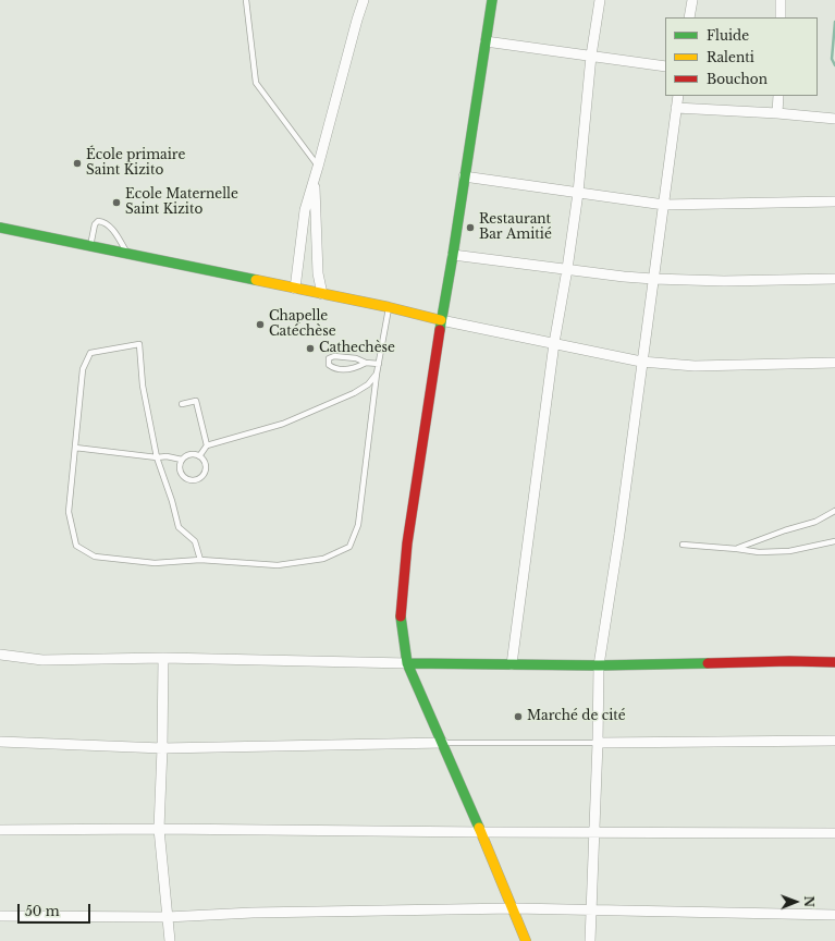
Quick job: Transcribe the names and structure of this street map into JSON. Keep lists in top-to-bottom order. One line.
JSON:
{"places":["École primaire Saint Kizito","Ecole Maternelle Saint Kizito","Restaurant Bar Amitié","Chapelle Catéchèse","Cathechèse","Marché de cité"],"legend":["Fluide","Ralenti","Bouchon"],"scale_bar":"50 m","north":"right"}
